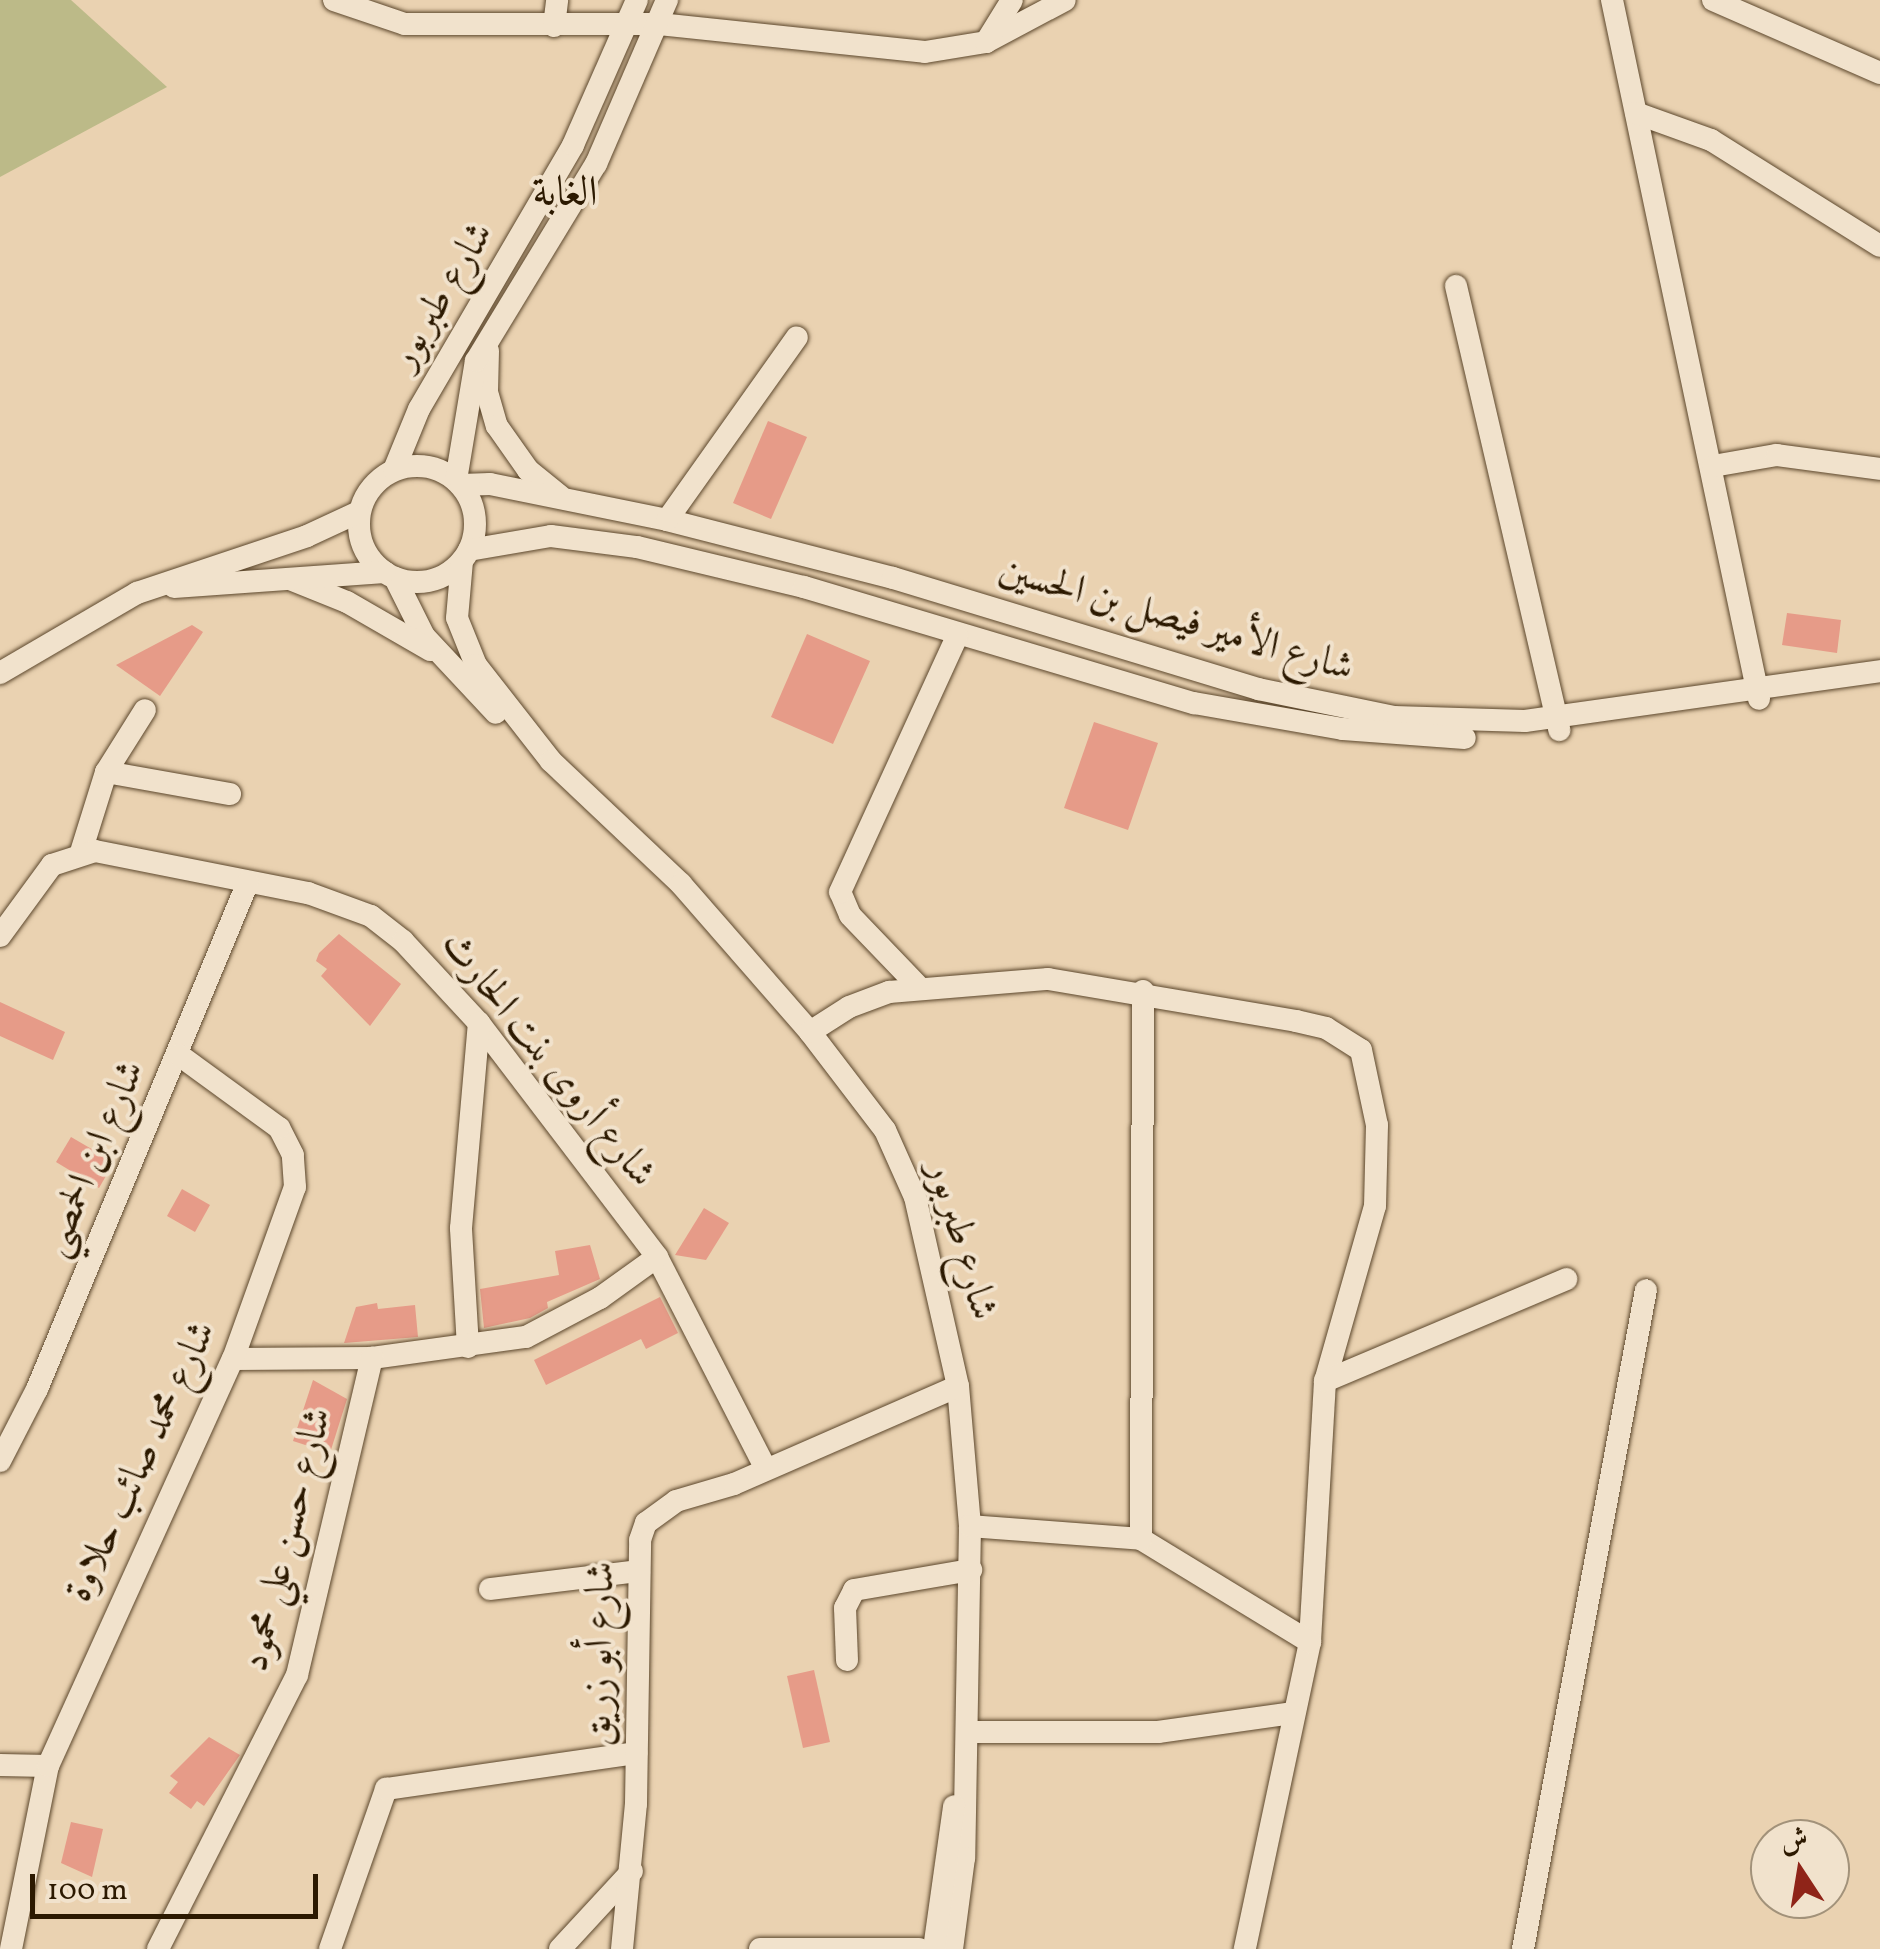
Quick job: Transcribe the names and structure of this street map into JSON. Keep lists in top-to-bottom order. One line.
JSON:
{"streets":{"street":["شارع طبربور","شارع الأمير فيصل بن الحسين","شارع أروى بنت الحارث","شارع ابن الحمصي","شارع محمد صائب حلاوة","شارع حسن علي محمود","شارع أبو زريق"]},"crossings":[["شارع طبربور","شارع الأمير فيصل بن الحسين"],["شارع طبربور","شارع أبو زريق"],["شارع أروى بنت الحارث","شارع ابن الحمصي"],["شارع أروى بنت الحارث","شارع أبو زريق"],["شارع ابن الحمصي","شارع محمد صائب حلاوة"]],"districts":["الغابة"],"scale_bar":"100 m","north":"top"}
